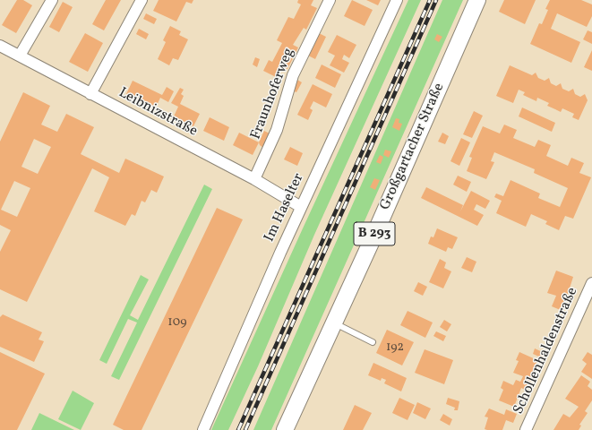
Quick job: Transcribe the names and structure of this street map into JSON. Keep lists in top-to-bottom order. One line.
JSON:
{"streets":{"main road":["Großgartacher Straße","B 293"],"street":["Fraunhoferweg","Leibnizstraße","Im Haselter","Schollenhaldenstraße"]},"crossings":[["Fraunhoferweg","Leibnizstraße"],["Leibnizstraße","Im Haselter"]],"house_numbers":["109","192"]}
